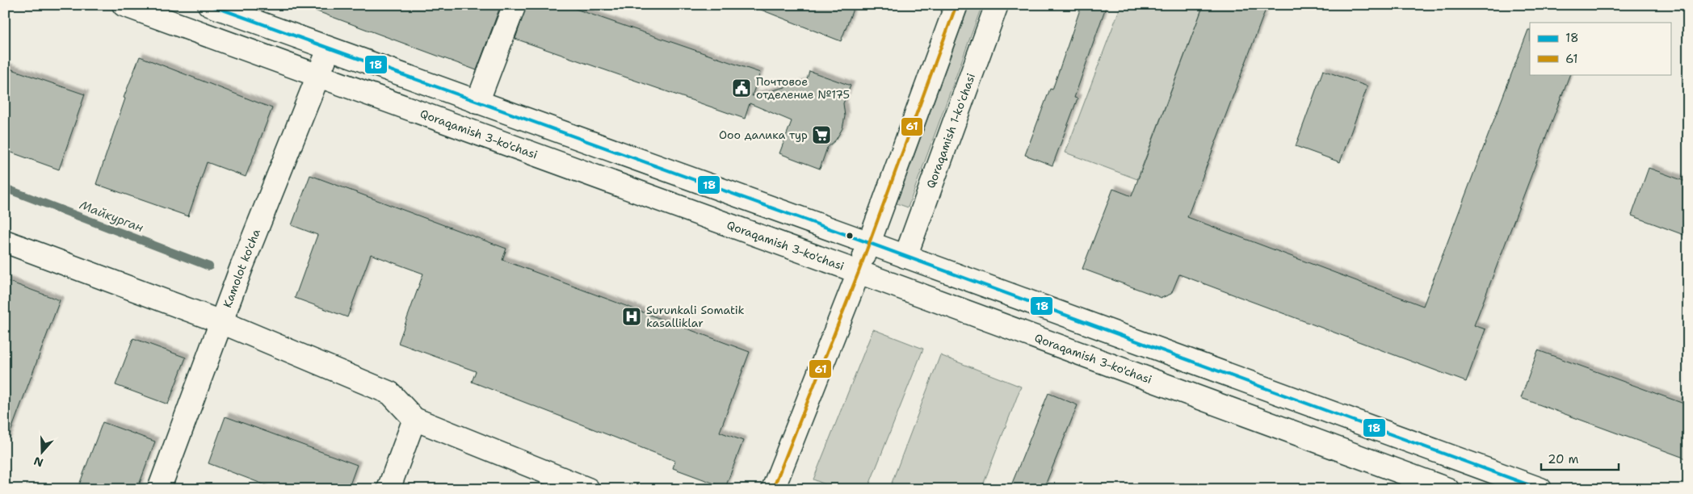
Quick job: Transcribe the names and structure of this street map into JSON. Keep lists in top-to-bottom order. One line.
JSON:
{"streets":{"main road":["Qoraqamish 1-koʻchasi","Qoraqamish 3-ko'chasi","Kamolot ko'cha"]},"crossings":[["Qoraqamish 3-ko'chasi","Kamolot ko'cha"]],"water":["Майкурган"],"places":{"public building":["Почтовое отделение №175"],"supermarket":["Ооо далика тур"],"hospital":["Surunkali Somatik kasalliklar"]},"lines":["transit line 18","transit line 61"],"legend":["18","61"],"scale_bar":"20 m","north":"bottom"}
